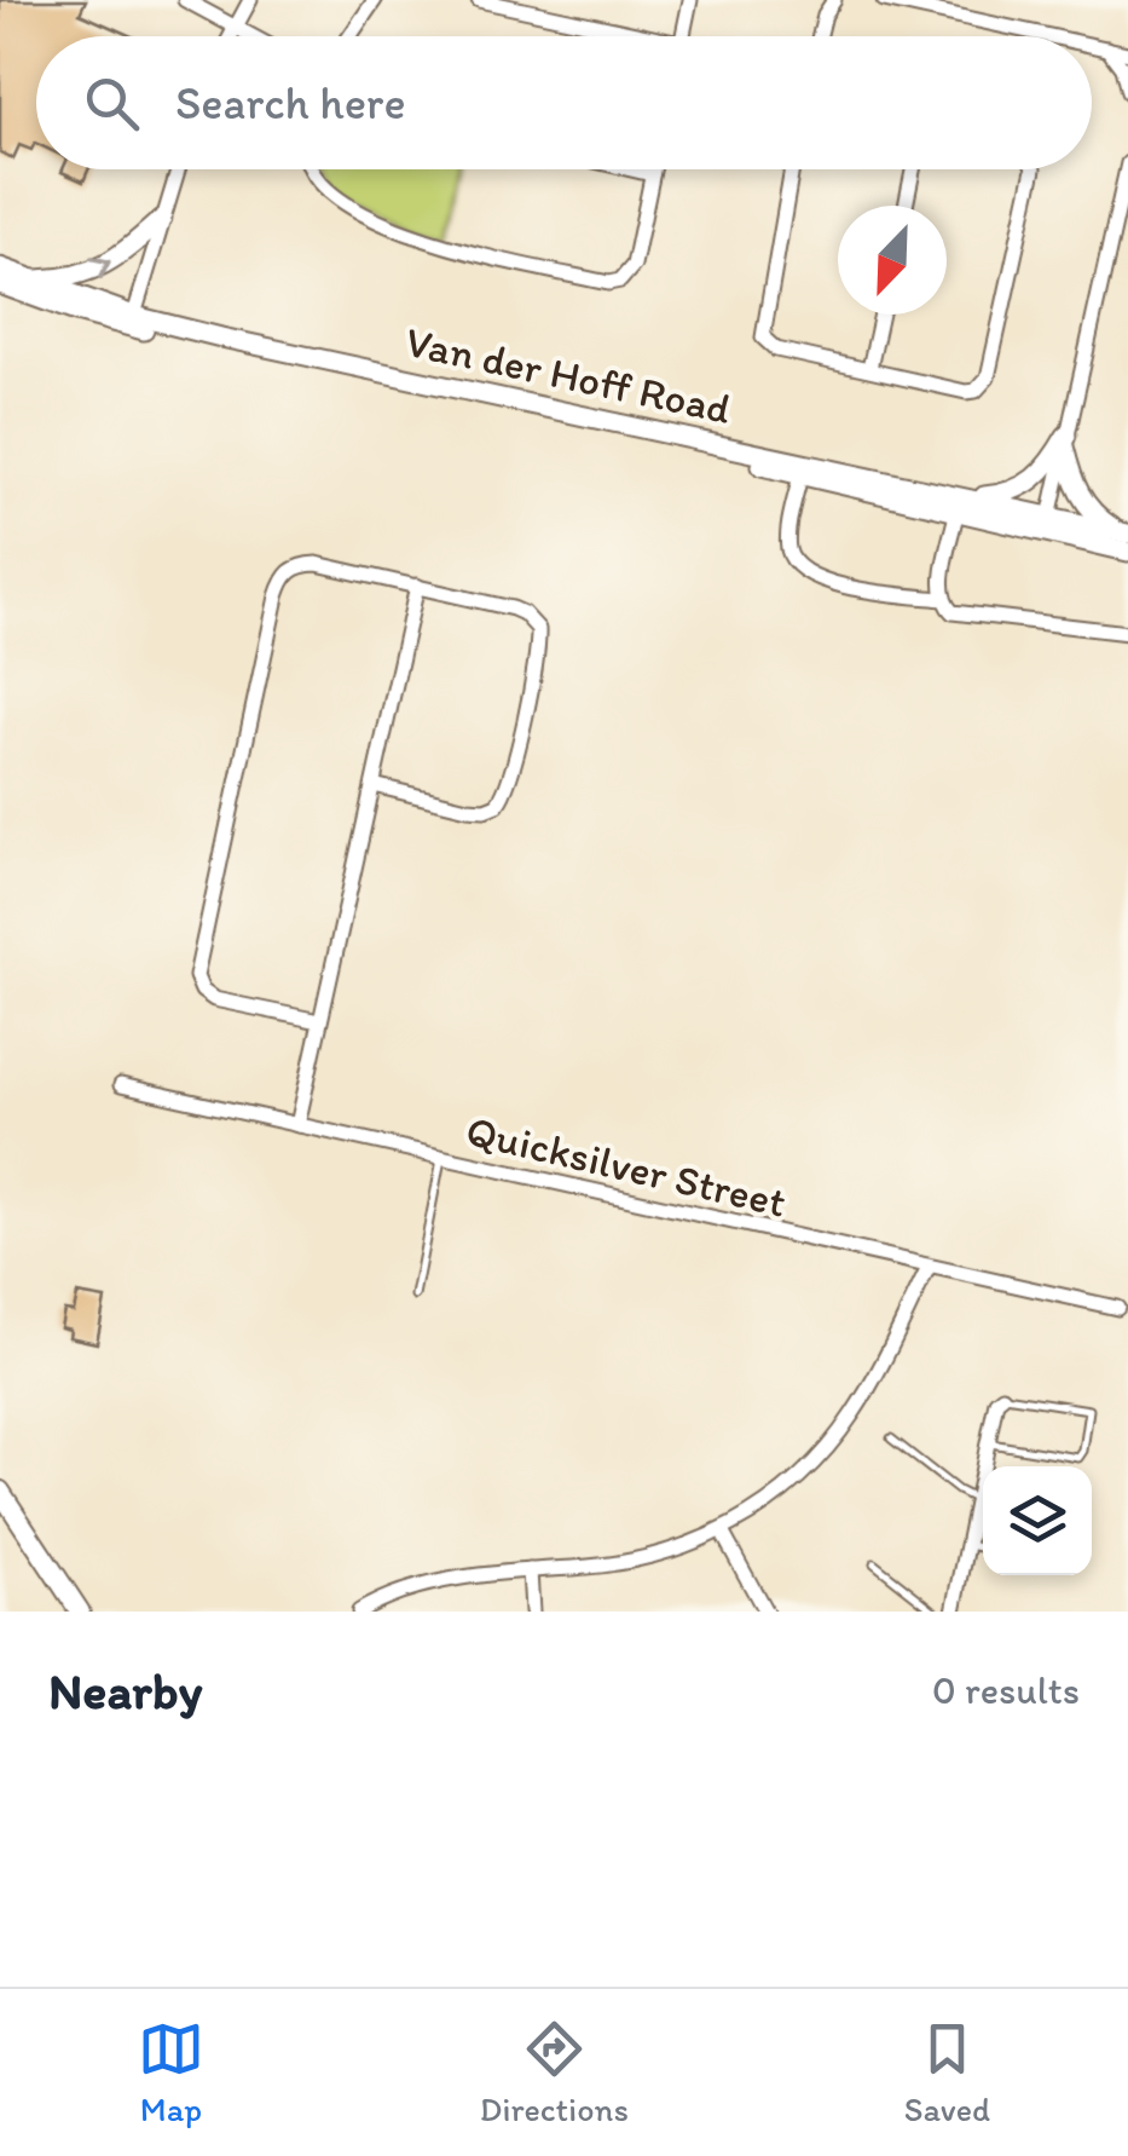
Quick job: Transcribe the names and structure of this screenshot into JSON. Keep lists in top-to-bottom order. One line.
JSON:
{"streets":{"main road":["Van der Hoff Road"],"street":["Quicksilver Street"]},"north":"bottom left","page":{"search":"Search here","heading":["Nearby","0 results"],"nav":["Map","Directions","Saved"]}}
